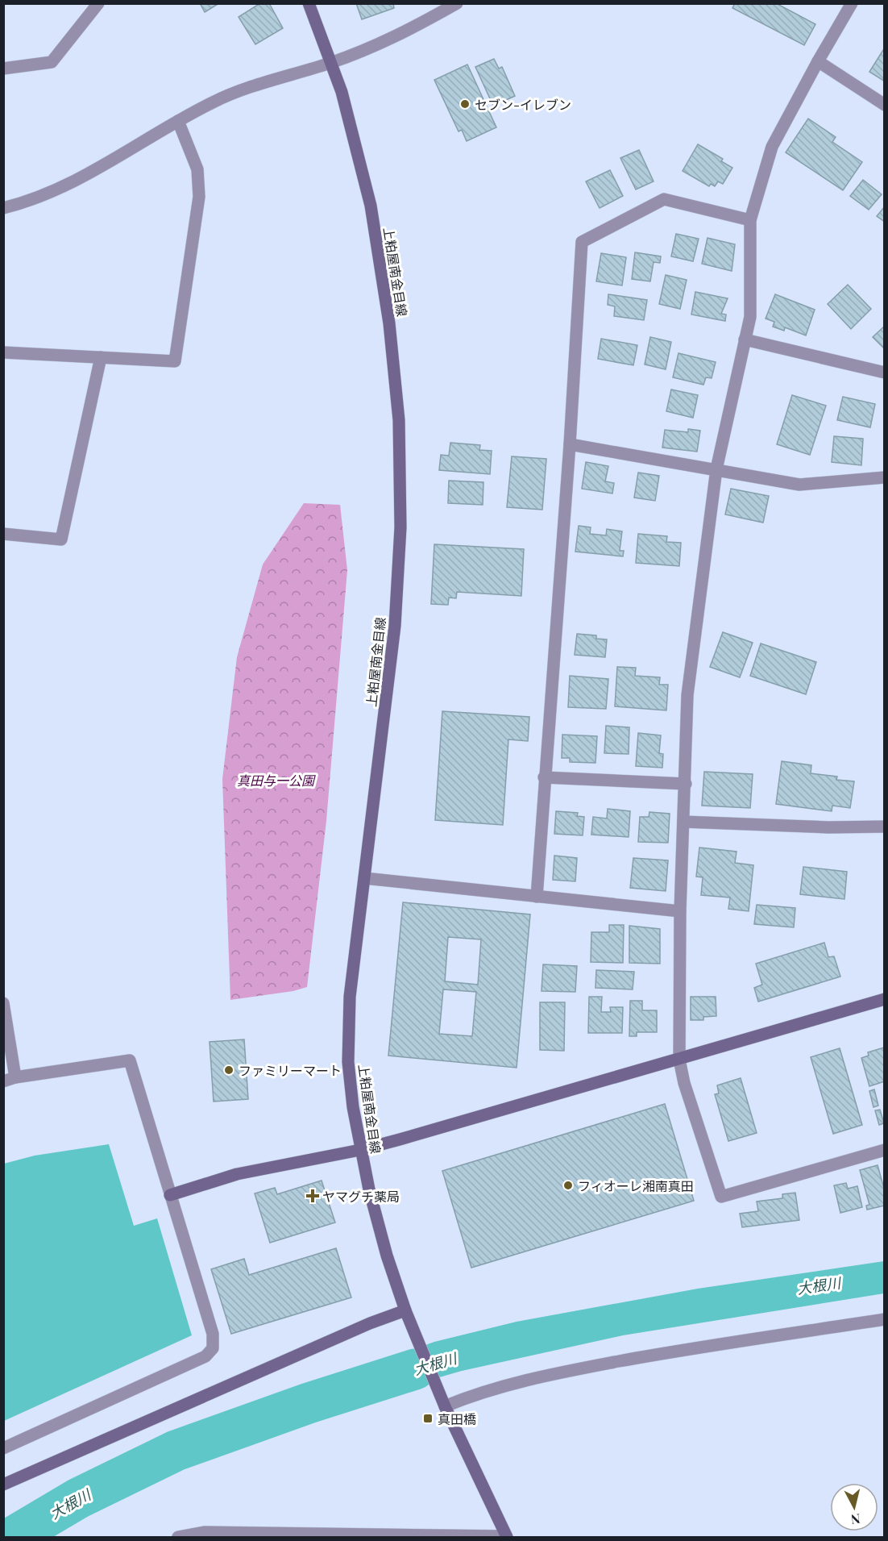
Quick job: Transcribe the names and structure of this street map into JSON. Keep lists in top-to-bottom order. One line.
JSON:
{"streets":{"main road":["上粕屋南金目線"]},"water":["大根川"],"parks":["真田与一公園"],"places":{"other":["セブン-イレブン","ファミリーマート","フィオーレ湘南真田"],"health":["ヤマグチ薬局"],"transit":["真田橋"]},"north":"bottom"}
